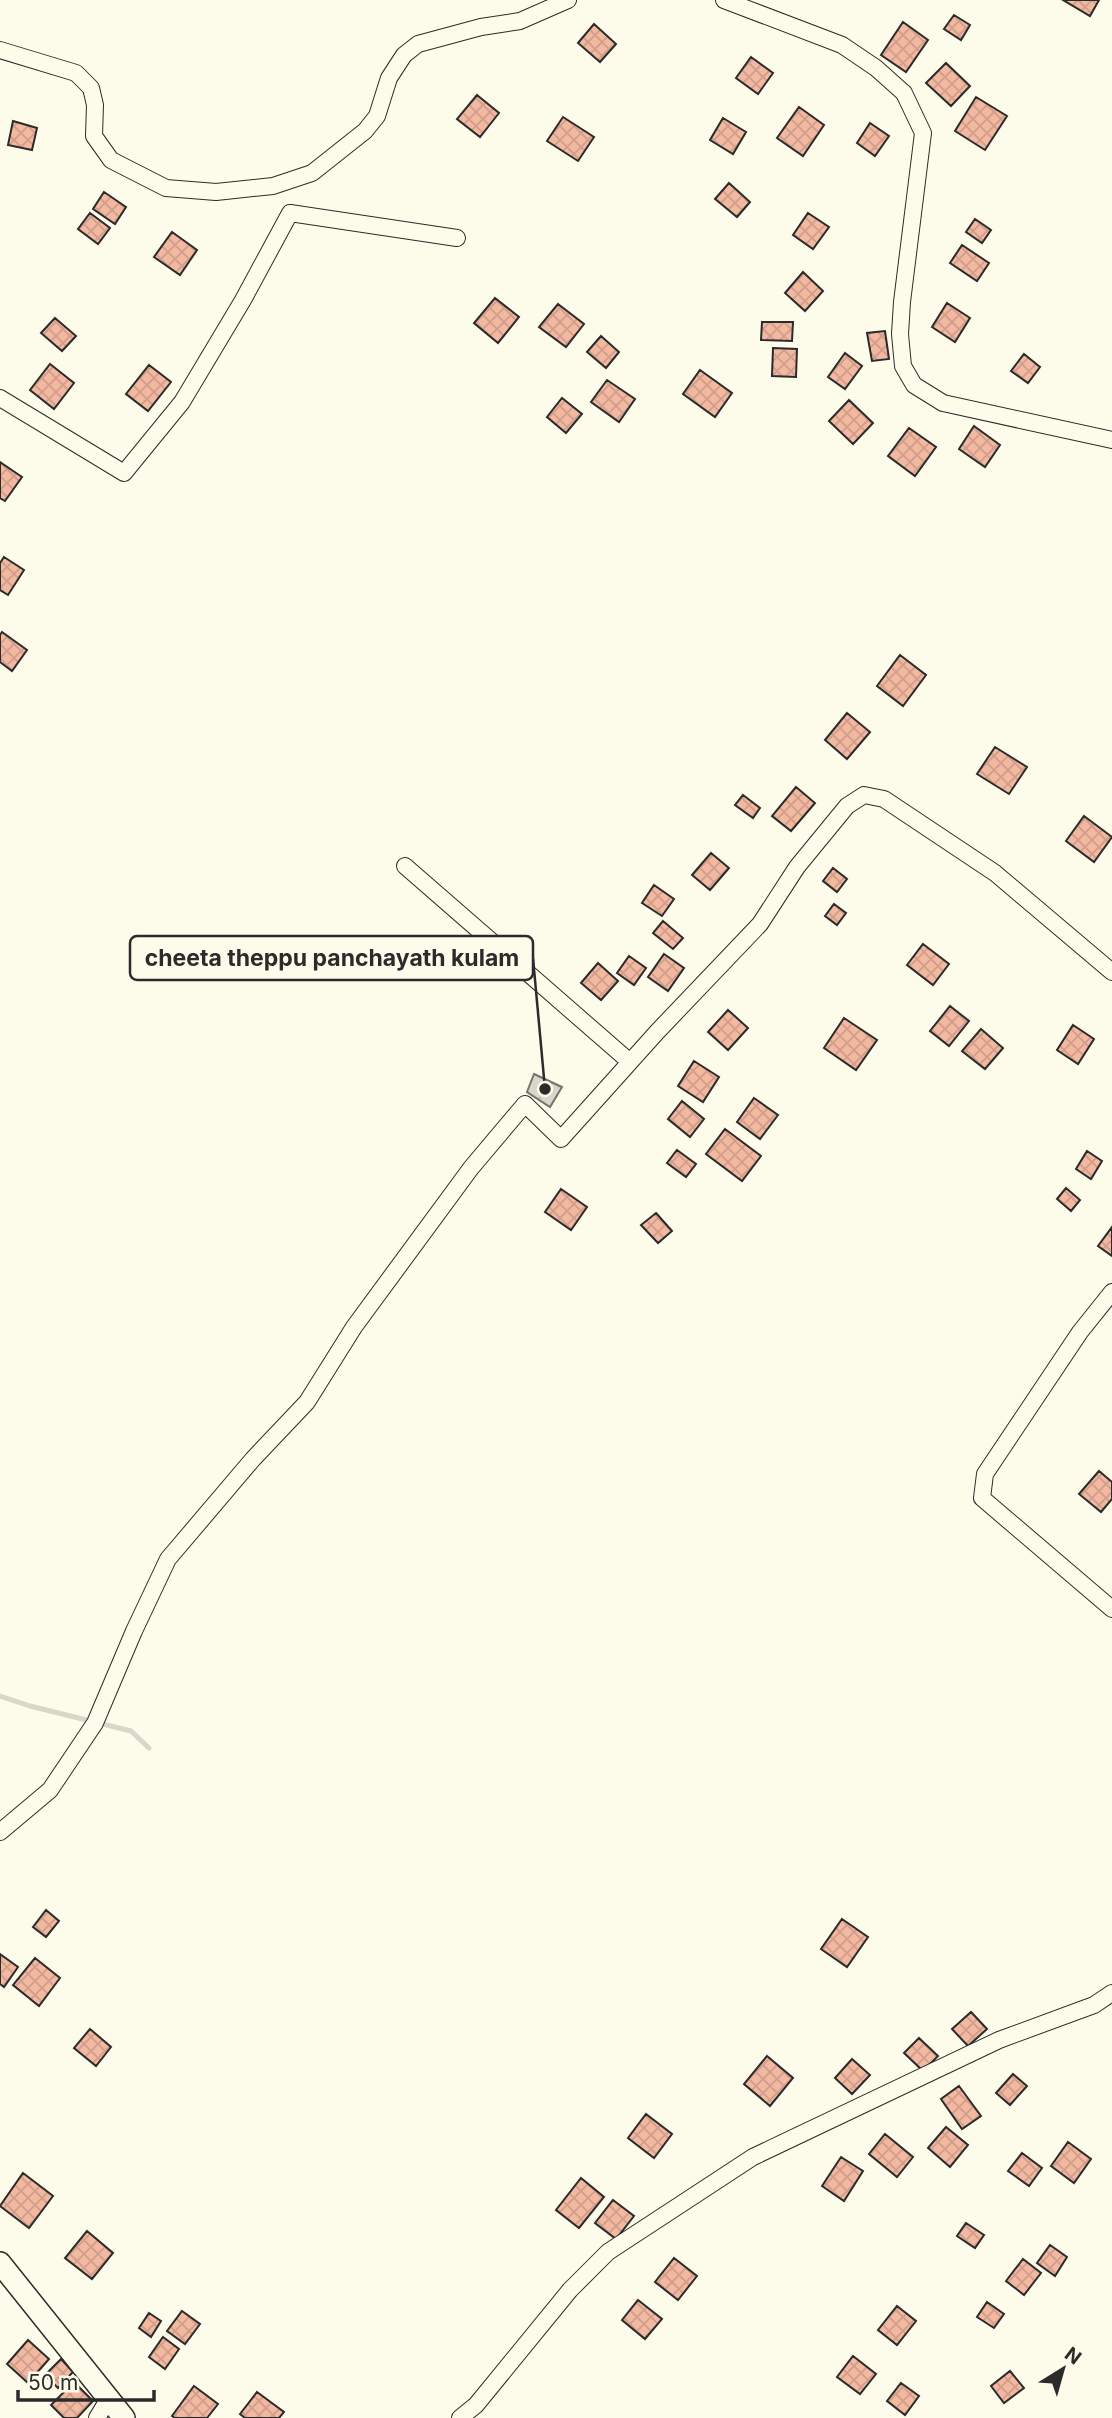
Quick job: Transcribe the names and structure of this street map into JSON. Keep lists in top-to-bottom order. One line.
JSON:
{"places":["cheeta theppu panchayath kulam"],"scale_bar":"50 m","north":"top right"}
